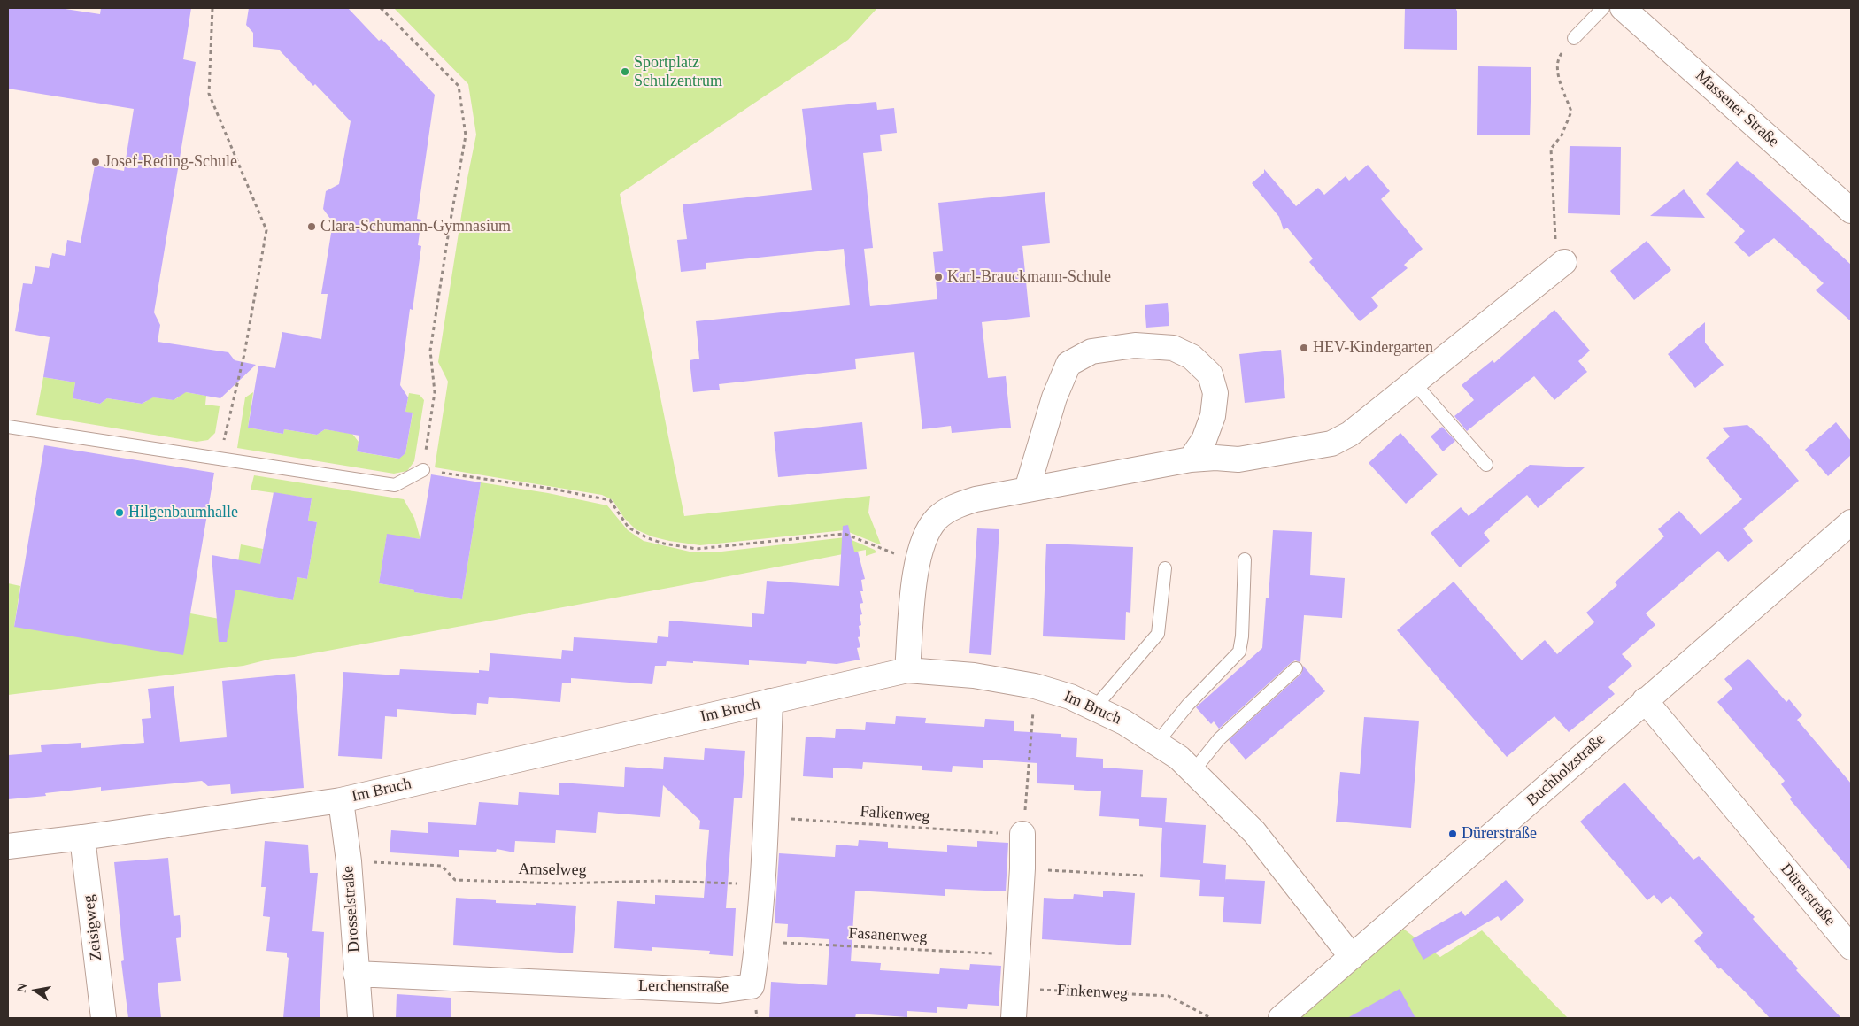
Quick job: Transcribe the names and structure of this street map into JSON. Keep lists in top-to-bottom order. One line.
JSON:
{"streets":{"street":["Massener Straße","Im Bruch","Buchholzstraße","Dürerstraße","Drosselstraße","Zeisigweg","Lerchenstraße"],"path":["Falkenweg","Amselweg","Fasanenweg","Finkenweg"]},"crossings":[["Im Bruch","Buchholzstraße"],["Im Bruch","Drosselstraße"],["Im Bruch","Zeisigweg"],["Im Bruch","Lerchenstraße"],["Buchholzstraße","Dürerstraße"],["Falkenweg","Lerchenstraße"],["Amselweg","Drosselstraße"],["Amselweg","Lerchenstraße"],["Drosselstraße","Lerchenstraße"],["Fasanenweg","Lerchenstraße"]],"places":["Sportplatz Schulzentrum","Josef-Reding-Schule","Clara-Schumann-Gymnasium","Karl-Brauckmann-Schule","HEV-Kindergarten","Hilgenbaumhalle","Dürerstraße"],"north":"left"}
